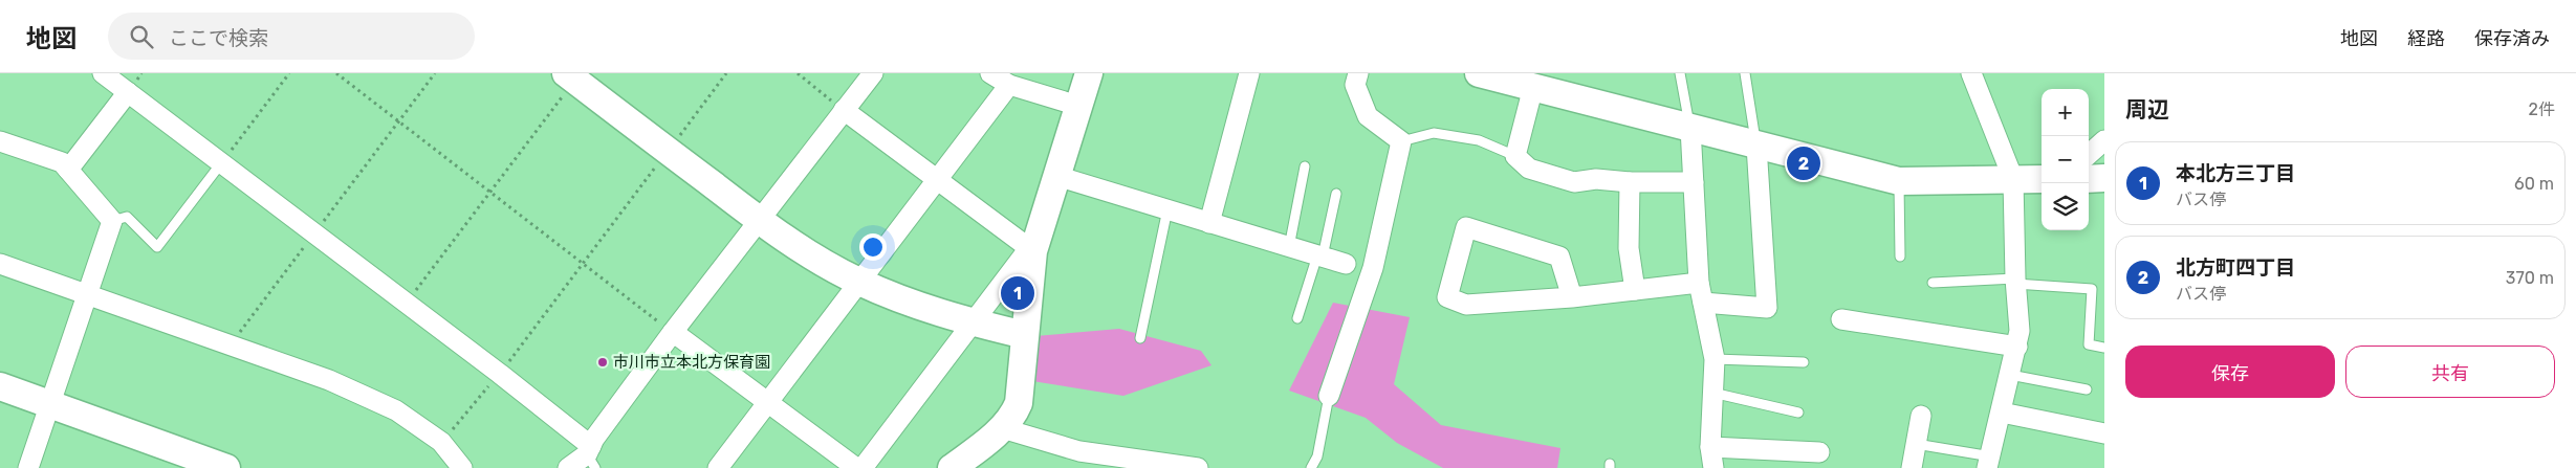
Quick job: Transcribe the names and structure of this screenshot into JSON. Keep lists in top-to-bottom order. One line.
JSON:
{"places":["市川市立本北方保育園"],"page":{"header":"地図","search":"ここで検索","nav":["地図","経路","保存済み"],"heading":["周辺","2件"],"map_buttons":["+","−"],"list":[{"mark":"1","name":"本北方三丁目","note":"バス停","value":"60 m"},{"mark":"2","name":"北方町四丁目","note":"バス停","value":"370 m"}],"pins":["2","1"],"buttons":["保存","共有"]}}
